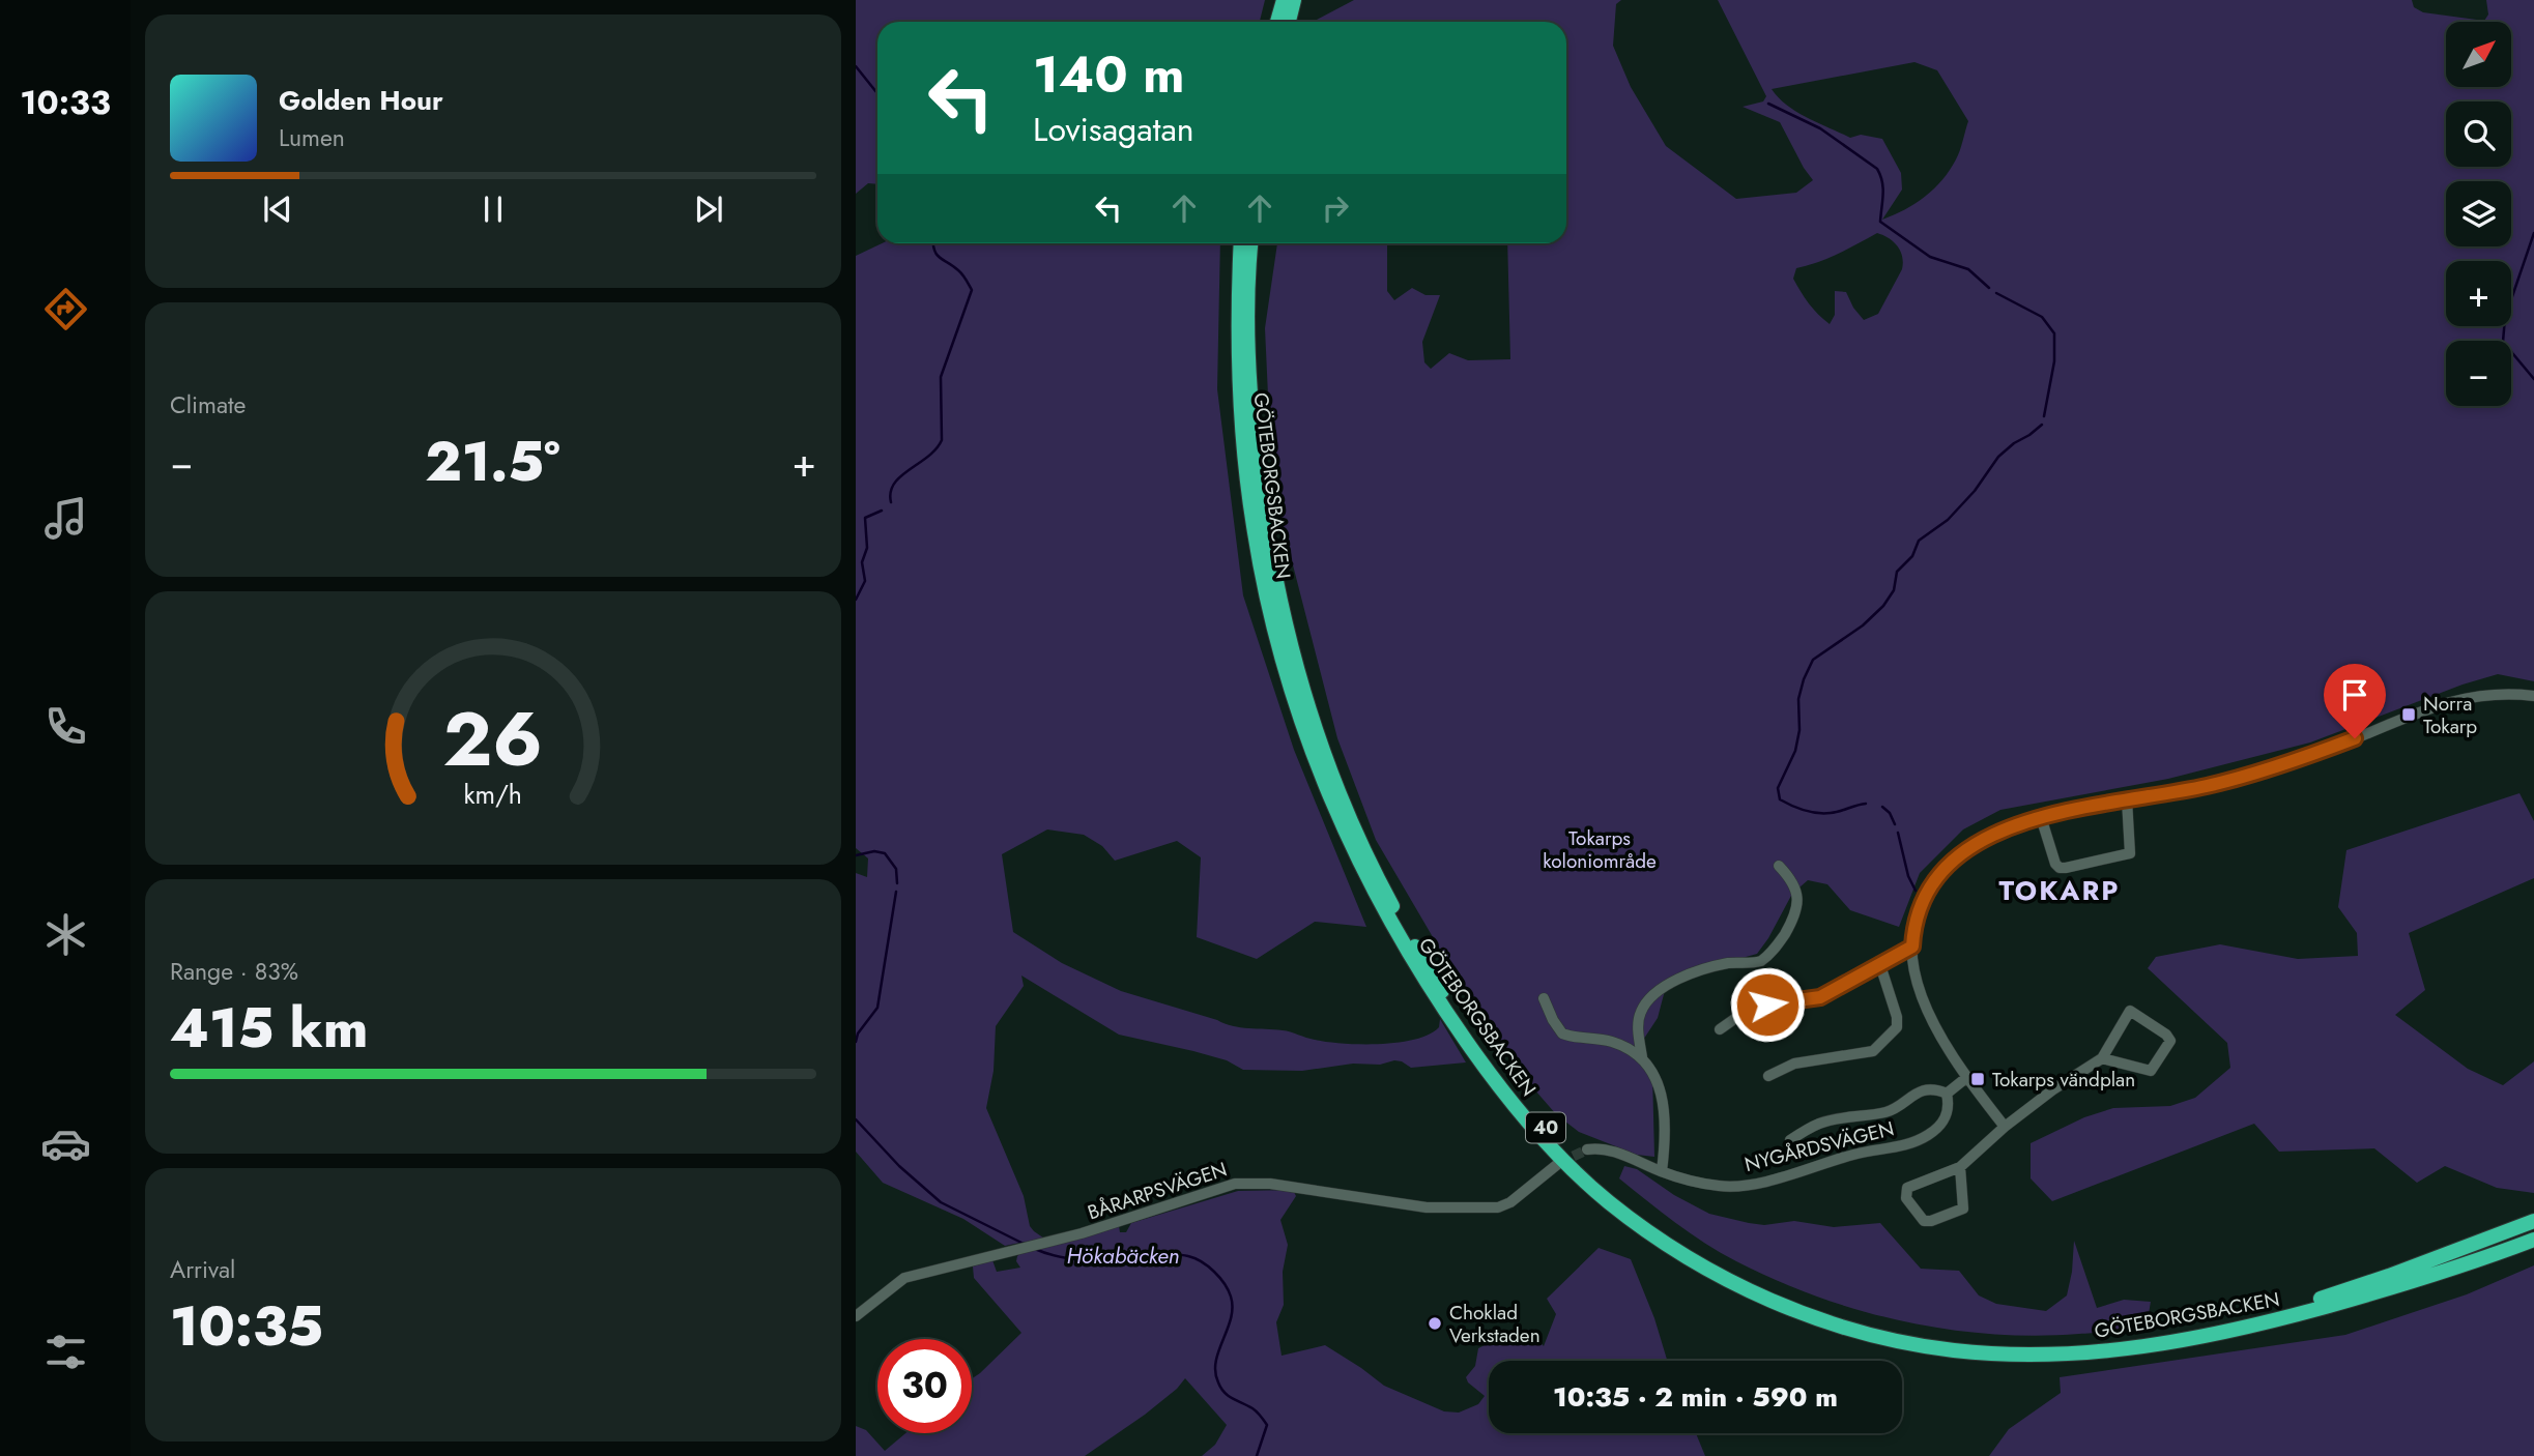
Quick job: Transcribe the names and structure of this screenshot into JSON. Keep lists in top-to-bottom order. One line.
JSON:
{"streets":{"highway":["GÖTEBORGSBACKEN","40"],"street":["NYGÅRDSVÄGEN","BÅRARPSVÄGEN"]},"districts":["TOKARP"],"water":["Hökabäcken"],"parks":["Tokarps koloniområde"],"places":{"transit":["Norra Tokarp","Tokarps vändplan"],"other":["Choklad Verkstaden"]},"north":"top right","page":{"tabs":"10:33","map_buttons":["+","−"],"turn":["140 m","Lovisagatan"],"song":["Golden Hour","Lumen"],"tile":["Climate",["Range · 83%","415 km"],["Arrival","10:35"]],"heat":["−","21.5°","+"],"limit":"30","trip":"10:35 · 2 min · 590 m","gauge":["26","km/h"]}}
